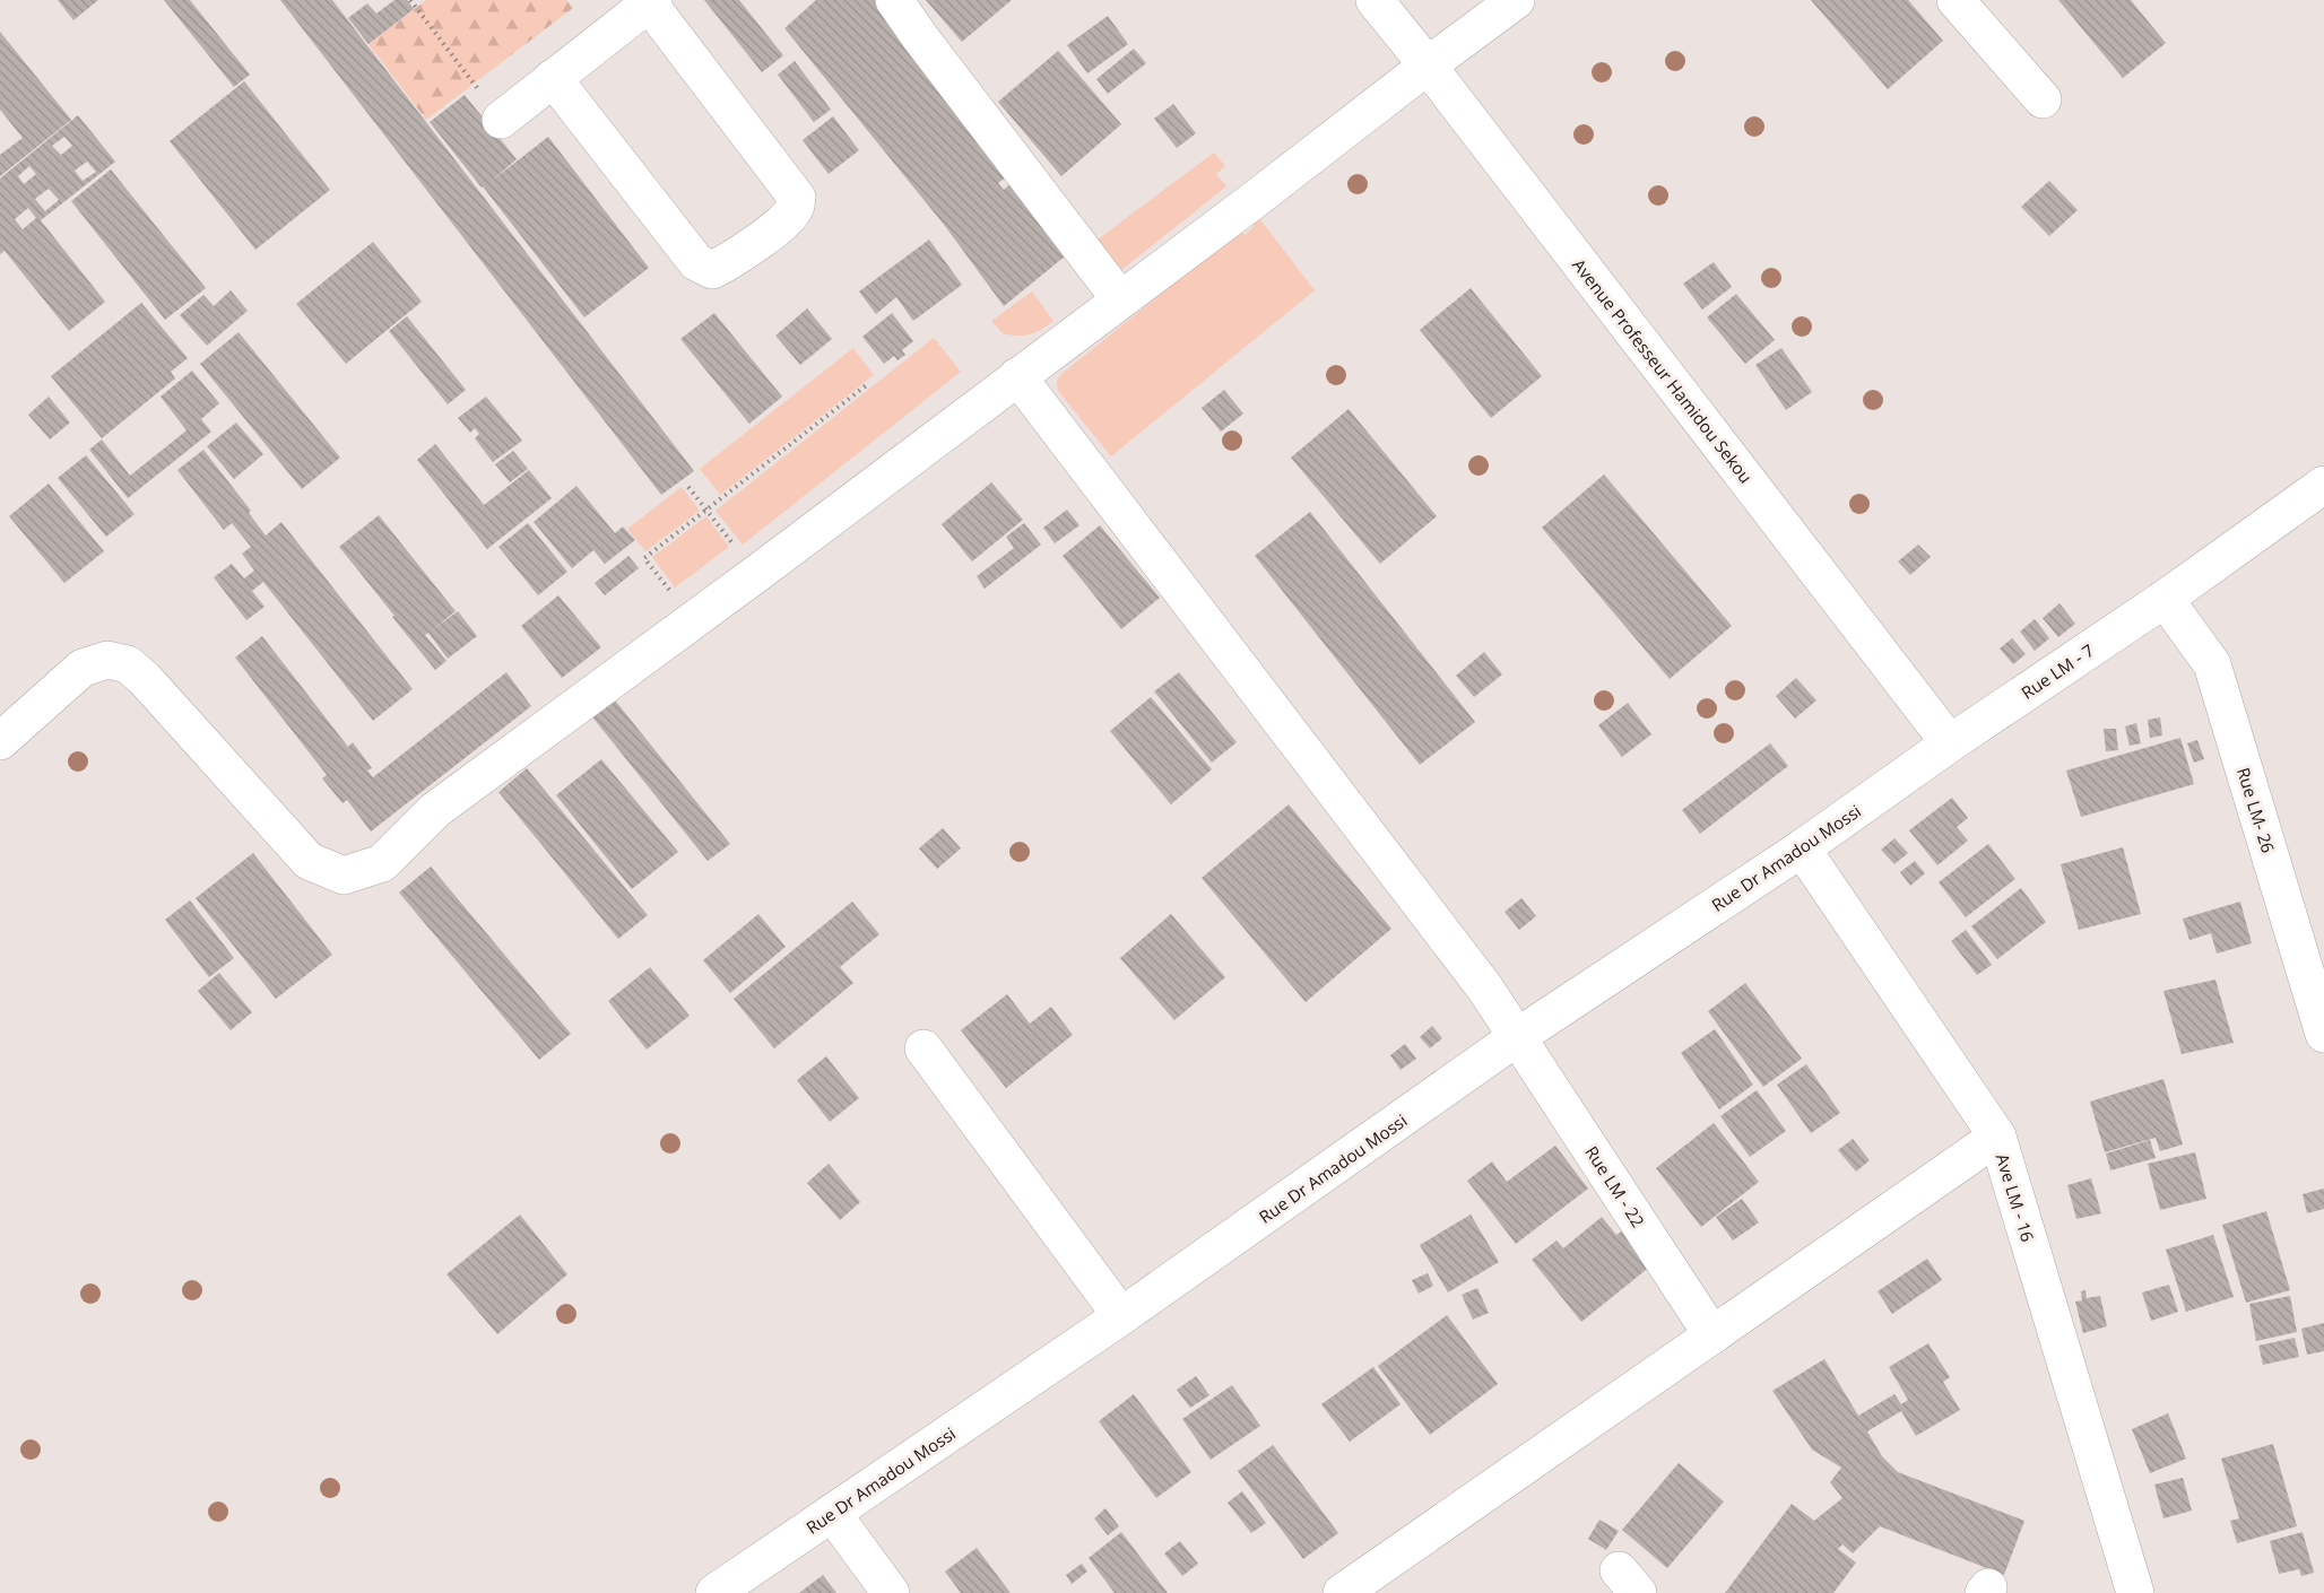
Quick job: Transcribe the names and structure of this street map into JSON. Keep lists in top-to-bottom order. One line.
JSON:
{"streets":{"street":["Avenue Professeur Hamidou Sekou","Rue LM - 7","Rue LM- 26","Rue Dr Amadou Mossi","Rue LM - 22","Ave LM - 16"]},"crossings":[["Avenue Professeur Hamidou Sekou","Rue LM - 7"],["Avenue Professeur Hamidou Sekou","Rue Dr Amadou Mossi"],["Rue LM - 7","Rue LM- 26"],["Rue LM - 7","Rue Dr Amadou Mossi"],["Rue Dr Amadou Mossi","Rue LM - 22"],["Rue Dr Amadou Mossi","Ave LM - 16"]]}
